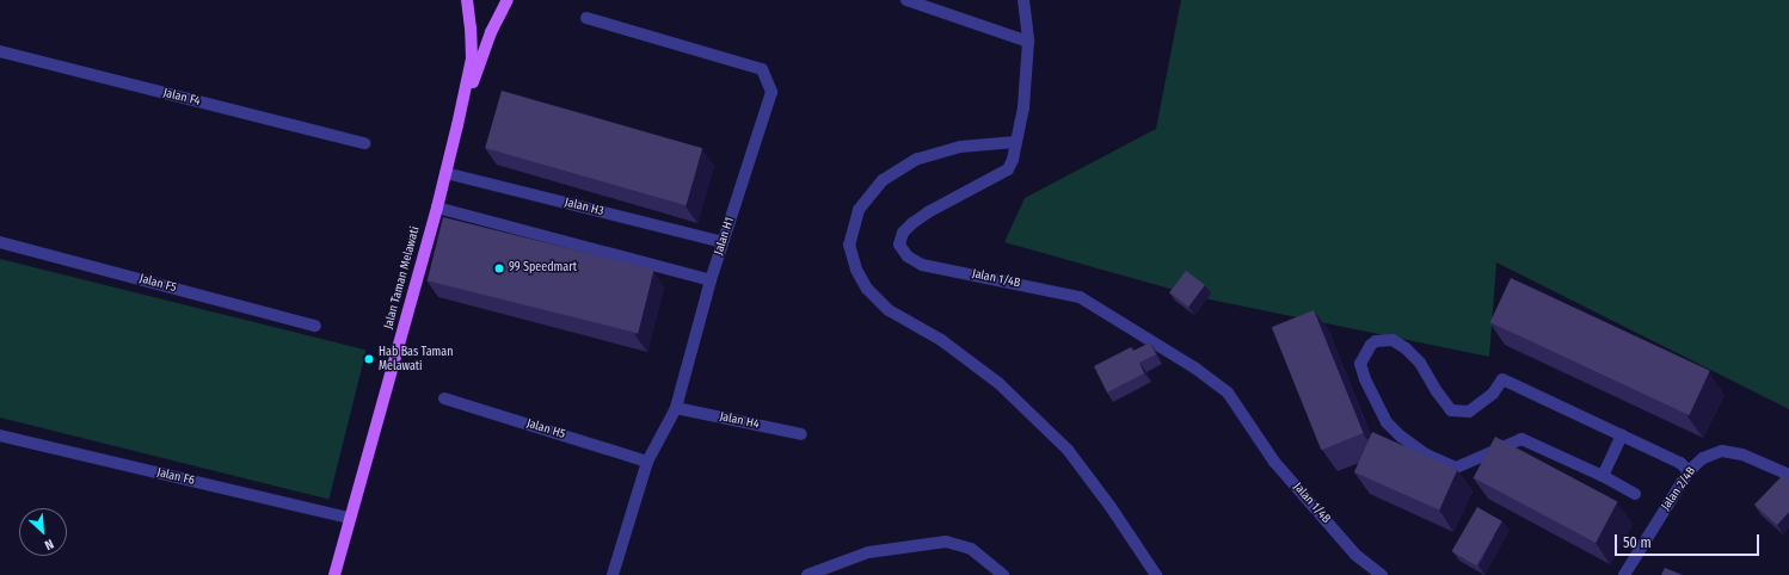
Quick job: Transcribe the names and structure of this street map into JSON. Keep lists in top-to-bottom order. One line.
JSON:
{"streets":{"main road":["Jalan Taman Melawati"],"street":["Jalan F4","Jalan H3","Jalan H1","Jalan 1/4B","Jalan F5","Jalan H4","Jalan H5","Jalan F6","Jalan 2/4B"]},"crossings":[["Jalan H3","Jalan H1"],["Jalan H3","Jalan Taman Melawati"],["Jalan H1","Jalan H4"],["Jalan H1","Jalan H5"],["Jalan Taman Melawati","Jalan F6"]],"places":["99 Speedmart","Hab Bas Taman Melawati"],"scale_bar":"50 m","north":"bottom right"}
